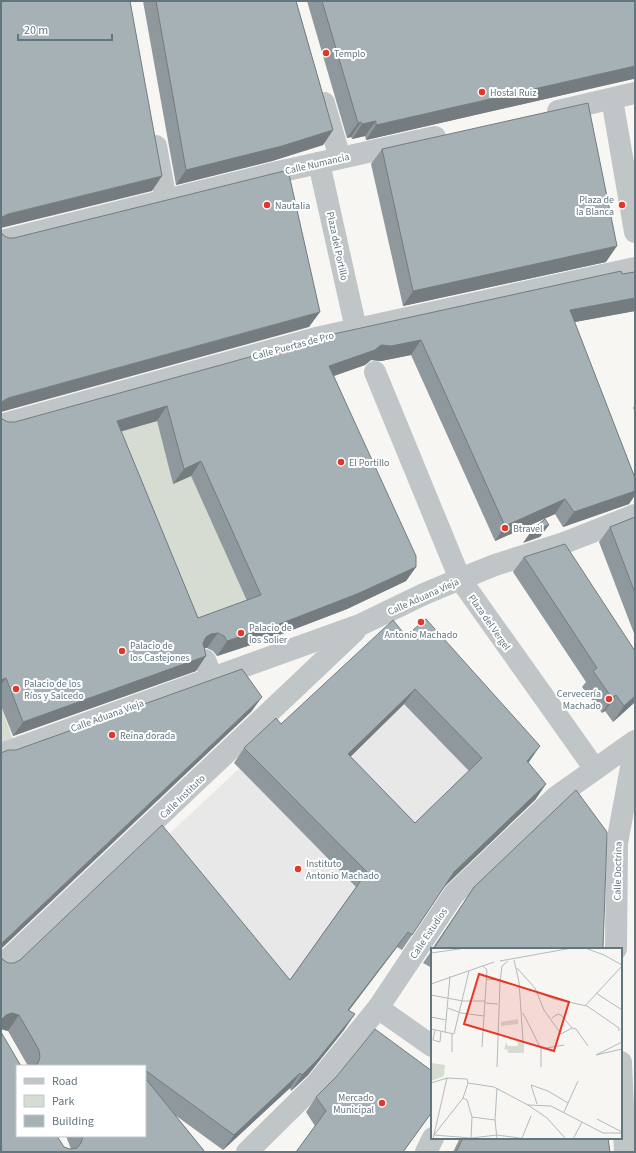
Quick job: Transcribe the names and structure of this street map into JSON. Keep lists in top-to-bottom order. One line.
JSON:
{"streets":{"street":["Calle Numancia","Plaza del Portillo","Calle Puertas de Pro","Calle Aduana Vieja","Plaza del Vergel","Calle Instituto","Calle Doctrina","Calle Estudios"]},"crossings":[["Calle Numancia","Plaza del Portillo"],["Plaza del Portillo","Calle Puertas de Pro"],["Calle Aduana Vieja","Plaza del Vergel"],["Calle Aduana Vieja","Calle Instituto"],["Plaza del Vergel","Calle Estudios"]],"places":["Templo","Hostal Ruiz","Nautalia","Plaza de la Blanca","El Portillo","Btravel","Antonio Machado","Palacio de los Solier","Palacio de los Castejones","Palacio de los Ríos y Salcedo","Cervecería Machado","Reina dorada","Instituto Antonio Machado","Mercado Municipal"],"legend":["Road","Park","Building"],"scale_bar":"20 m"}
